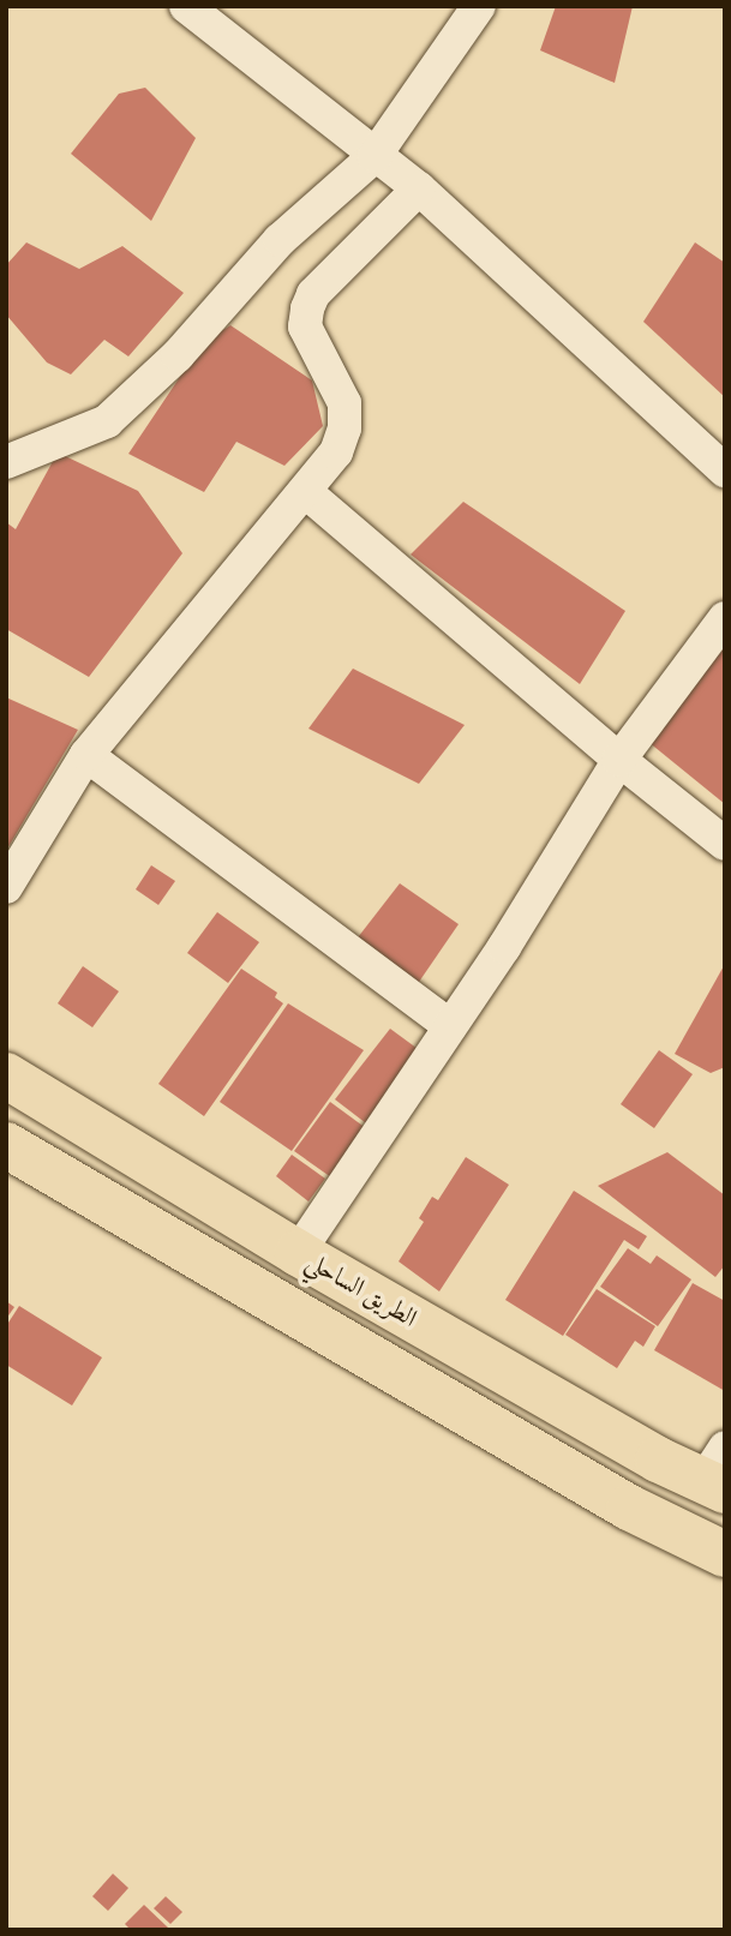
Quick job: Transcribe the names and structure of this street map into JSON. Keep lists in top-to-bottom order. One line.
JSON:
{"streets":{"highway":["الطريق الساحلي"]}}
